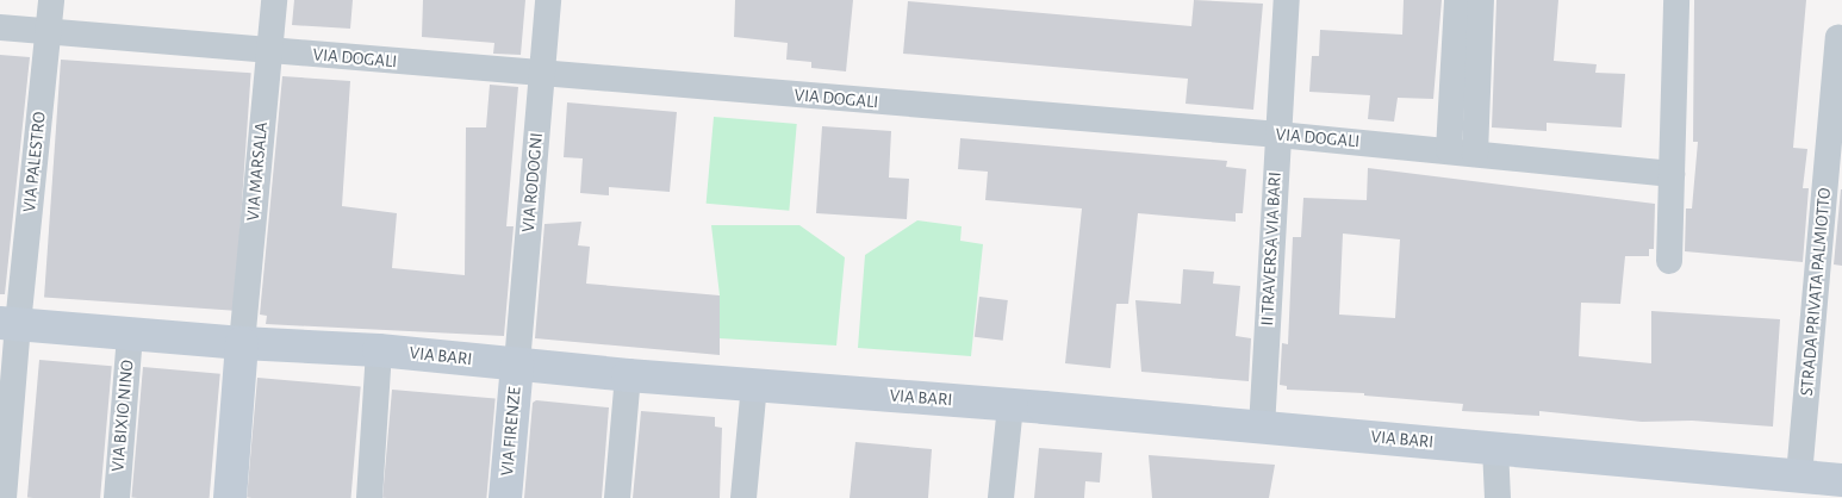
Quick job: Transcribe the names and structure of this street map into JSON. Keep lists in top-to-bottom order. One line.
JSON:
{"streets":{"main road":["VIA BARI","VIA FIRENZE"],"street":["VIA DOGALI","VIA PALESTRO","VIA MARSALA","VIA RODOGNI","II TRAVERSA VIA BARI","STRADA PRIVATA PALMIOTTO","VIA BIXIO NINO"]},"crossings":[["VIA DOGALI","VIA PALESTRO"],["VIA DOGALI","VIA MARSALA"],["VIA DOGALI","VIA RODOGNI"],["VIA DOGALI","II TRAVERSA VIA BARI"],["VIA PALESTRO","VIA BARI"],["VIA MARSALA","VIA BARI"],["VIA RODOGNI","VIA BARI"],["VIA RODOGNI","VIA FIRENZE"],["II TRAVERSA VIA BARI","VIA BARI"],["STRADA PRIVATA PALMIOTTO","VIA BARI"],["VIA BARI","VIA BIXIO NINO"],["VIA BARI","VIA FIRENZE"]]}
